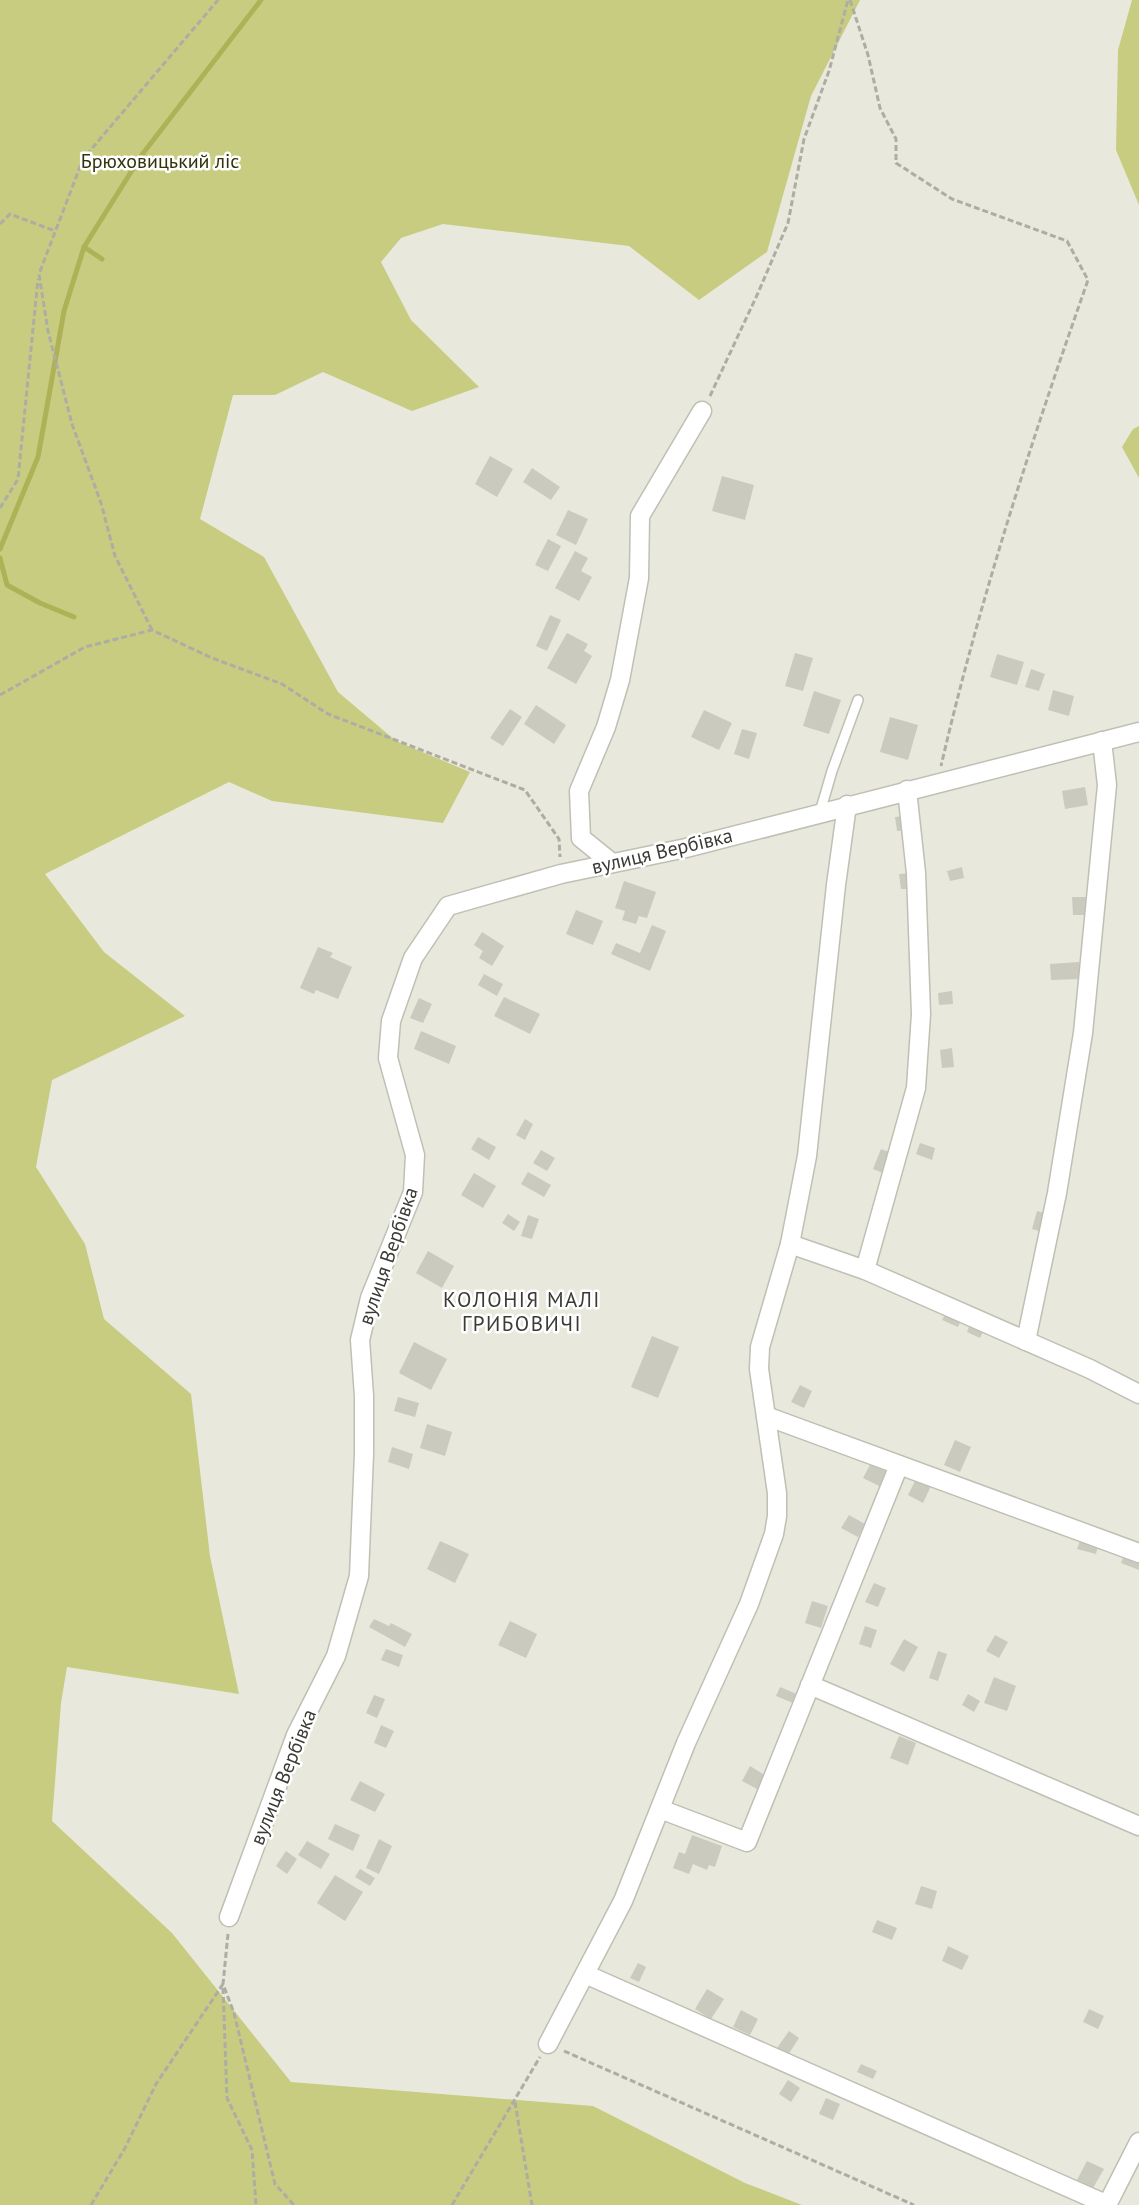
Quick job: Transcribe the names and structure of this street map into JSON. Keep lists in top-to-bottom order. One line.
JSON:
{"streets":{"street":["вулиця Вербівка"]},"districts":["КОЛОНІЯ МАЛІ ГРИБОВИЧІ"],"parks":["Брюховицький ліс"]}
